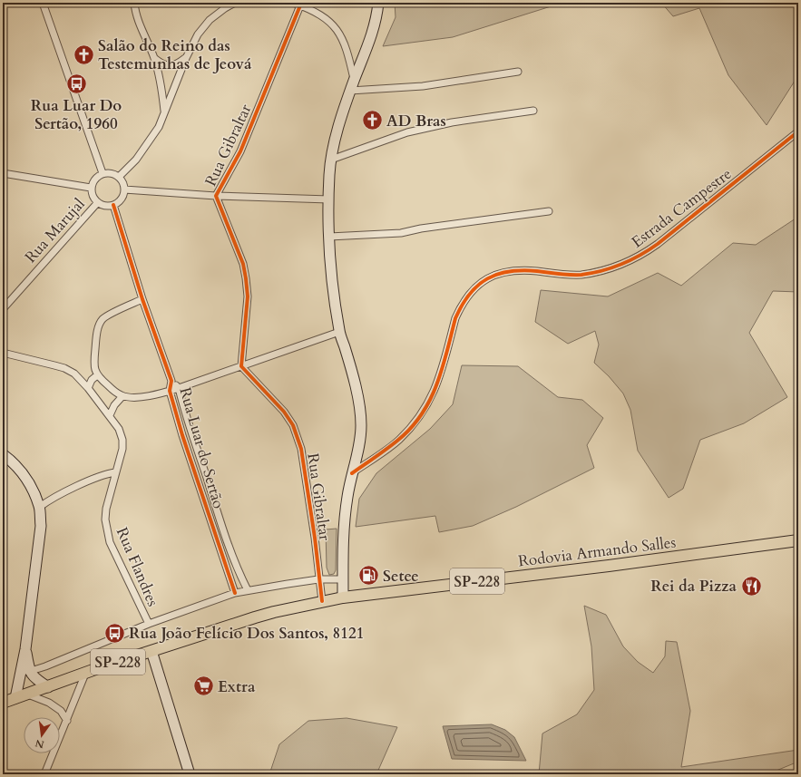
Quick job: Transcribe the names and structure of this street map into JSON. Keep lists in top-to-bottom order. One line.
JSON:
{"streets":{"main road":["Rodovia Armando Salles","SP-228"],"street":["Rua Gibraltar","Estrada Campestre","Rua Marujal","Rua Luar do Sertão","Rua Flandres"]},"crossings":[["Rua Gibraltar","Rodovia Armando Salles"],["Rua Marujal","Rua Luar do Sertão"]],"places":{"church":["Salão do Reino das Testemunhas de Jeová","AD Bras"],"bus stop":["Rua Luar Do Sertão, 1960","Rua João Felício Dos Santos, 8121"],"fuel station":["Setee"],"restaurant":["Rei da Pizza"],"supermarket":["Extra"]},"north":"bottom"}
